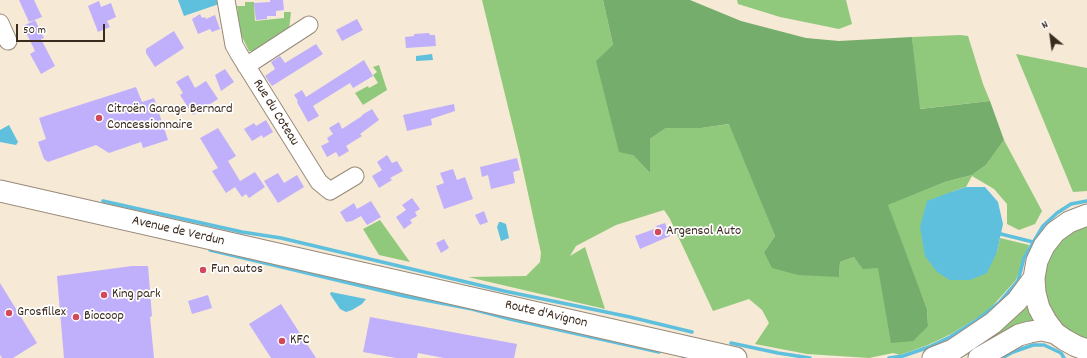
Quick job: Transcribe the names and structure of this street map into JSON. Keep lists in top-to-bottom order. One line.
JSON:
{"streets":{"main road":["Avenue de Verdun","Route d'Avignon"],"street":["Rue du Coteau"]},"crossings":[["Avenue de Verdun","Route d'Avignon"]],"places":["Citroën Garage Bernard Concessionnaire","Argensol Auto","Fun autos","King park","Grosfillex","Biocoop","KFC"],"scale_bar":"50 m","north":"top left"}
